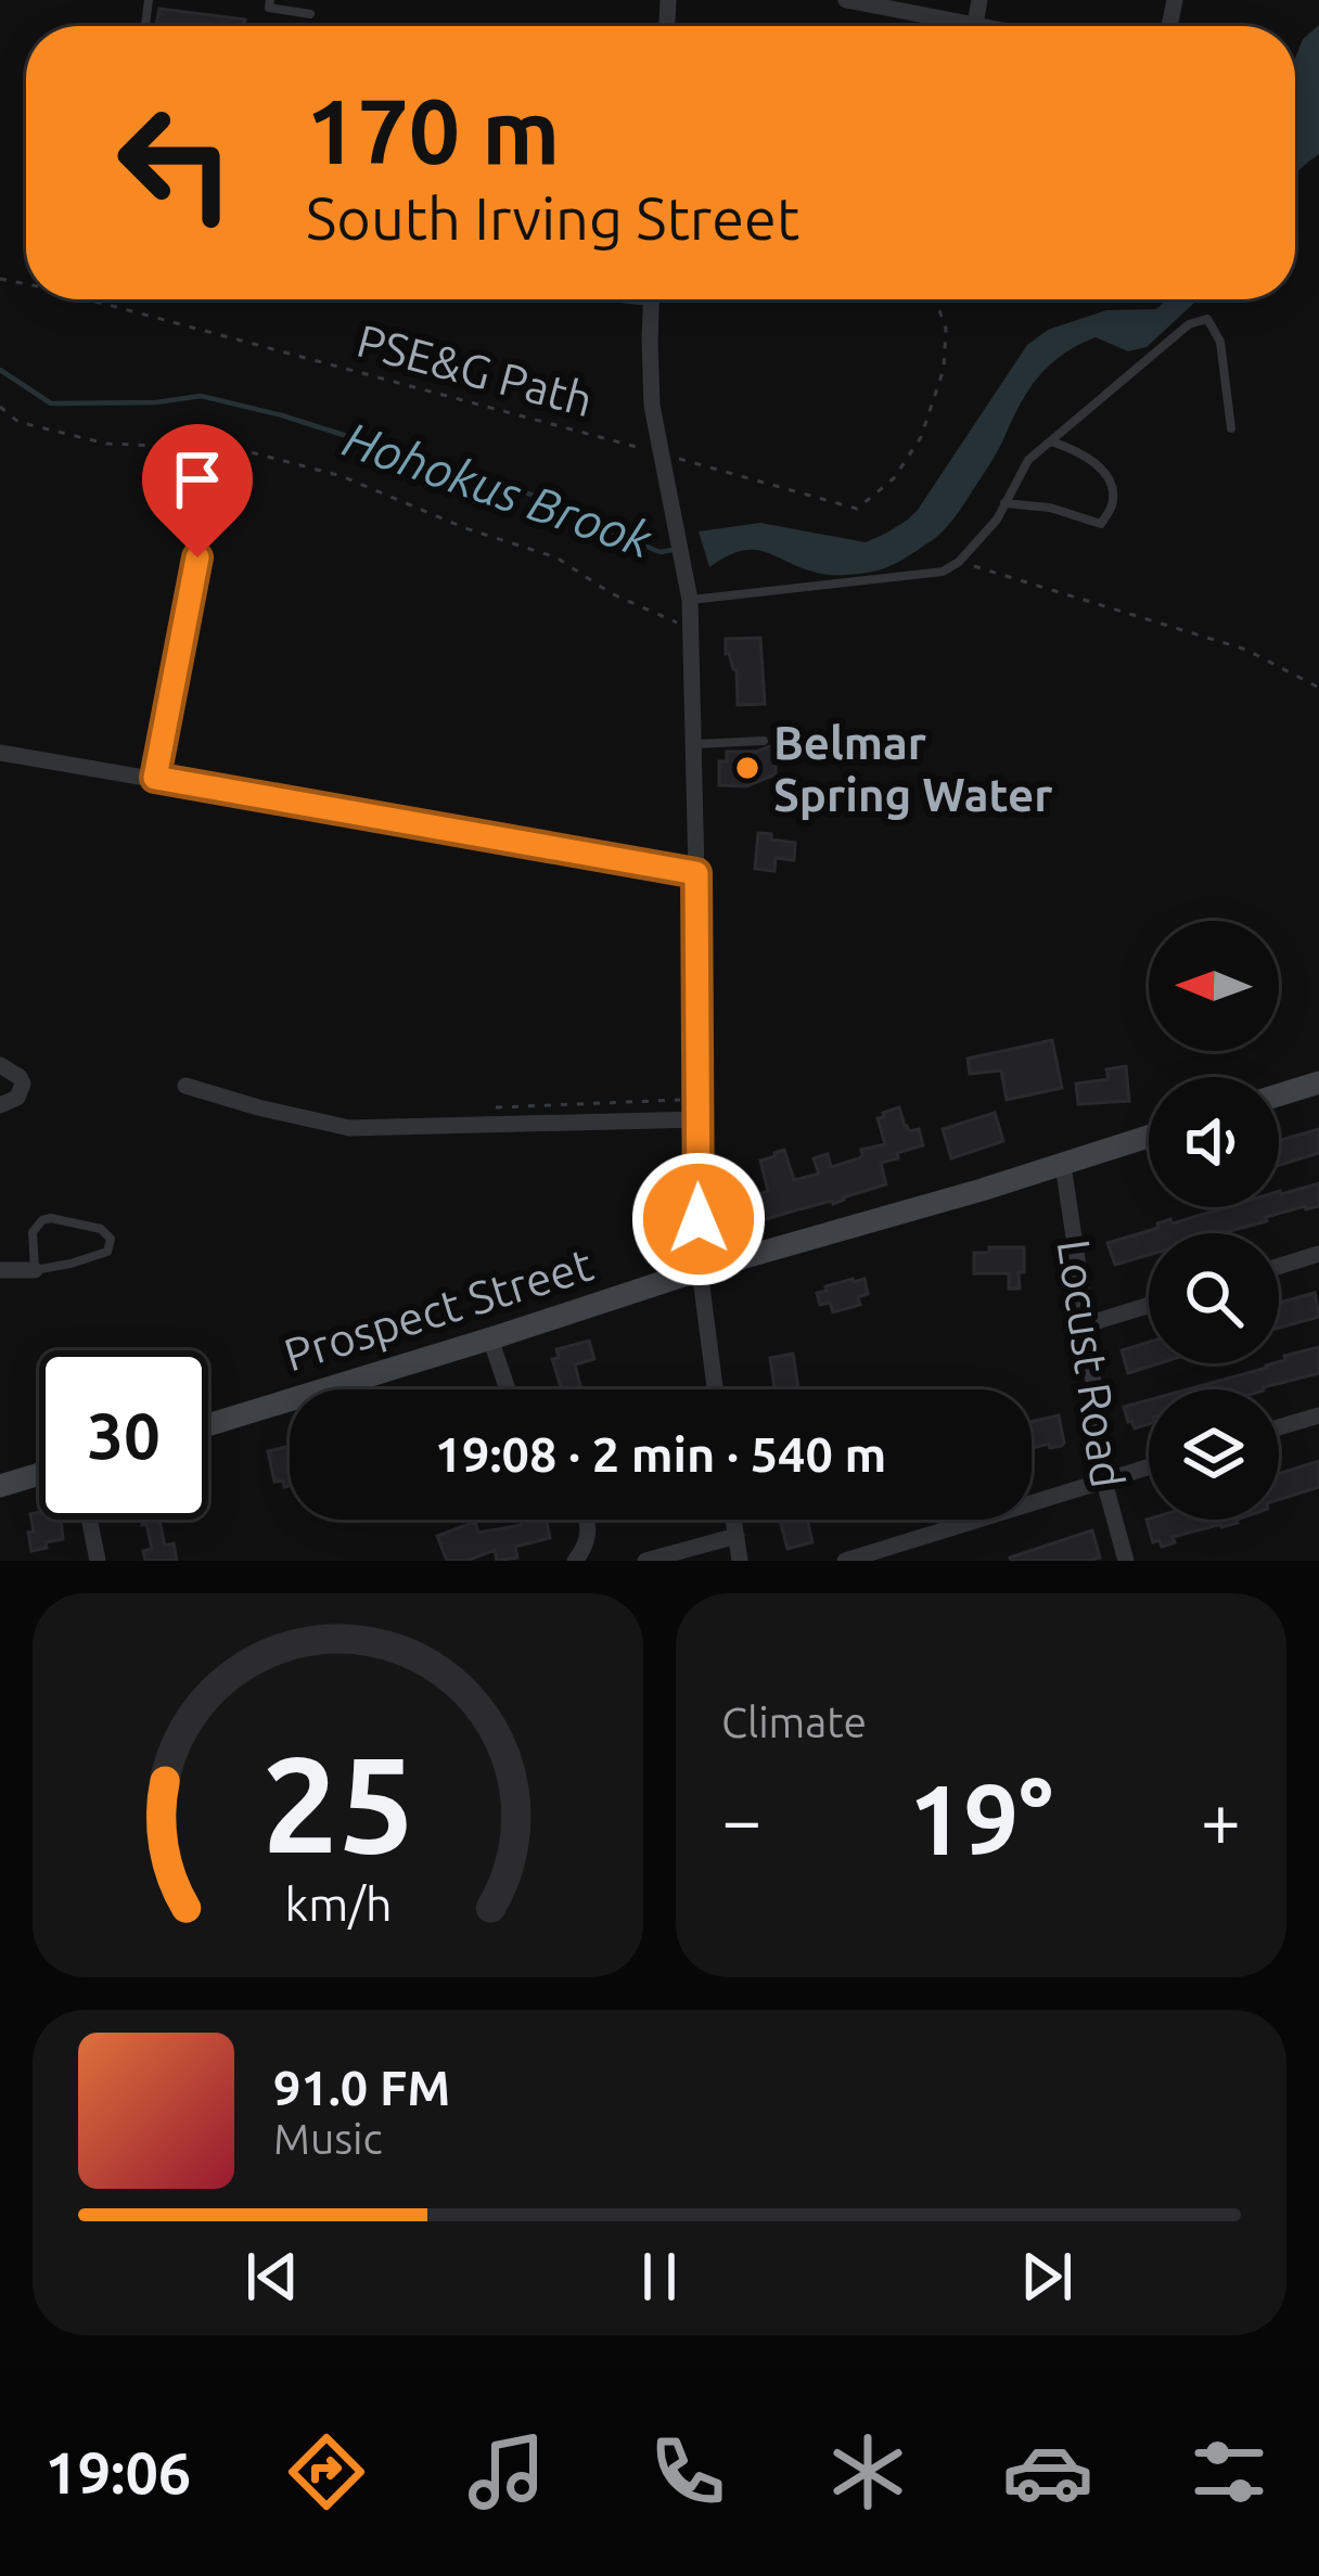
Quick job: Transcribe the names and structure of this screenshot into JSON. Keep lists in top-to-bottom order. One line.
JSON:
{"streets":{"main road":["Prospect Street"],"street":["Locust Road"],"path":["PSE&G Path"]},"crossings":[["Prospect Street","Locust Road"]],"water":["Hohokus Brook"],"places":["Belmar Spring Water"],"north":"left","page":{"turn":["170 m","South Irving Street"],"limit":"30","trip":"19:08 · 2 min · 540 m","tile":"Climate","heat":["−","19°","+"],"song":["91.0 FM","Music"],"tabs":"19:06","gauge":["25","km/h"]}}
